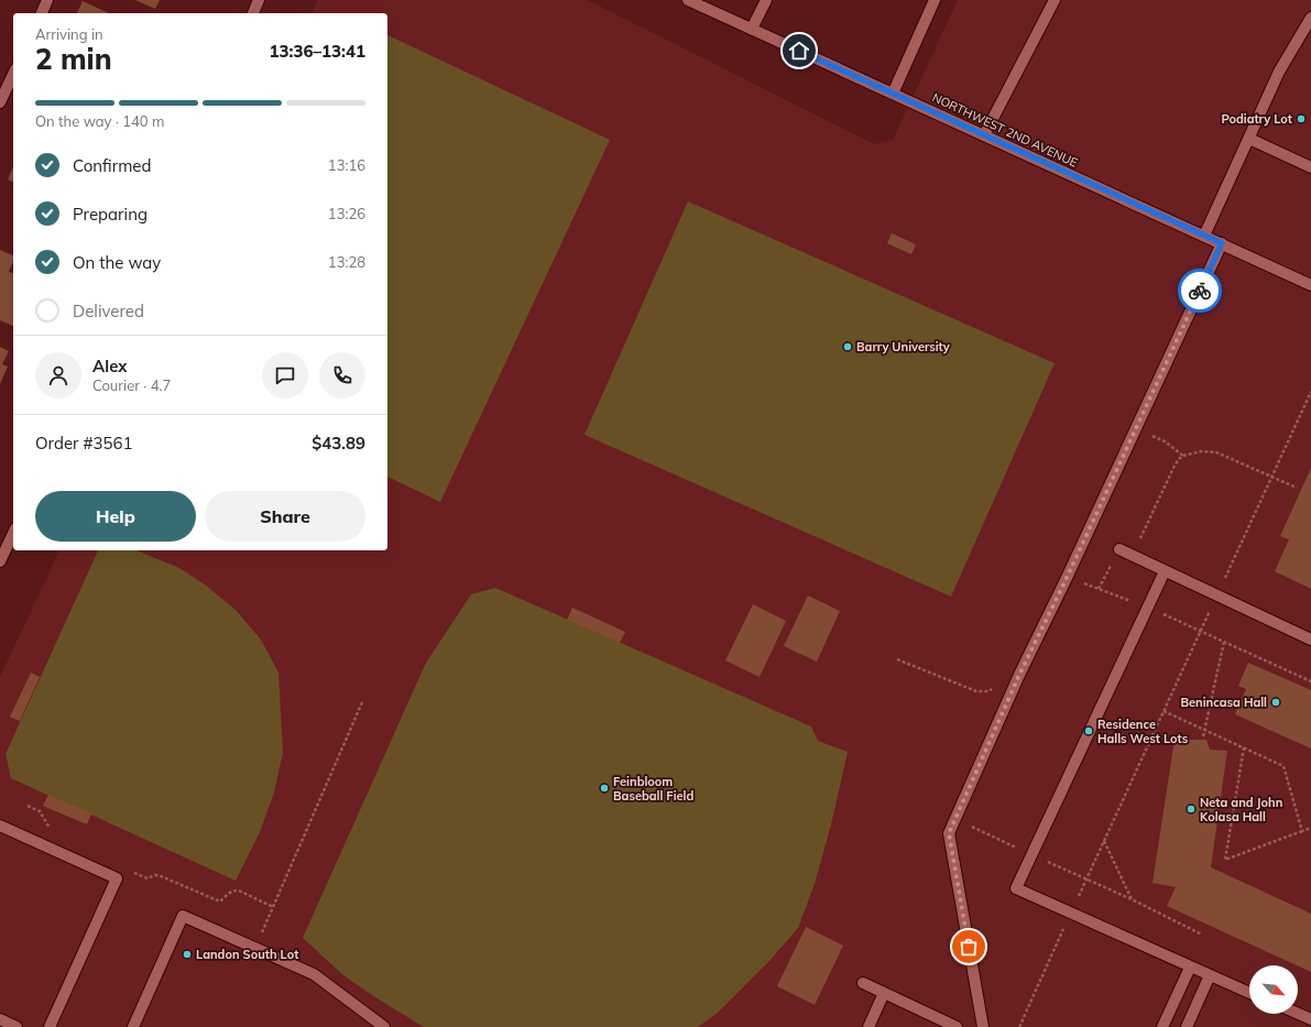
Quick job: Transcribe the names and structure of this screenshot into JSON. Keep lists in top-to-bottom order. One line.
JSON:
{"streets":{"street":["NORTHWEST 2ND AVENUE"]},"places":["Podiatry Lot","Barry University","Benincasa Hall","Residence Halls West Lots","Feinbloom Baseball Field","Neta and John Kolasa Hall","Landon South Lot"],"north":"bottom right","page":{"heading":["2 min","Arriving in","13:36–13:41"],"panel":["Alex","Courier · 4.7","Order #3561","$43.89"],"bar":"On the way · 140 m","list":[["Confirmed","13:16"],["Preparing","13:26"],["On the way","13:28"],"Delivered"],"buttons":["Help","Share"]}}
